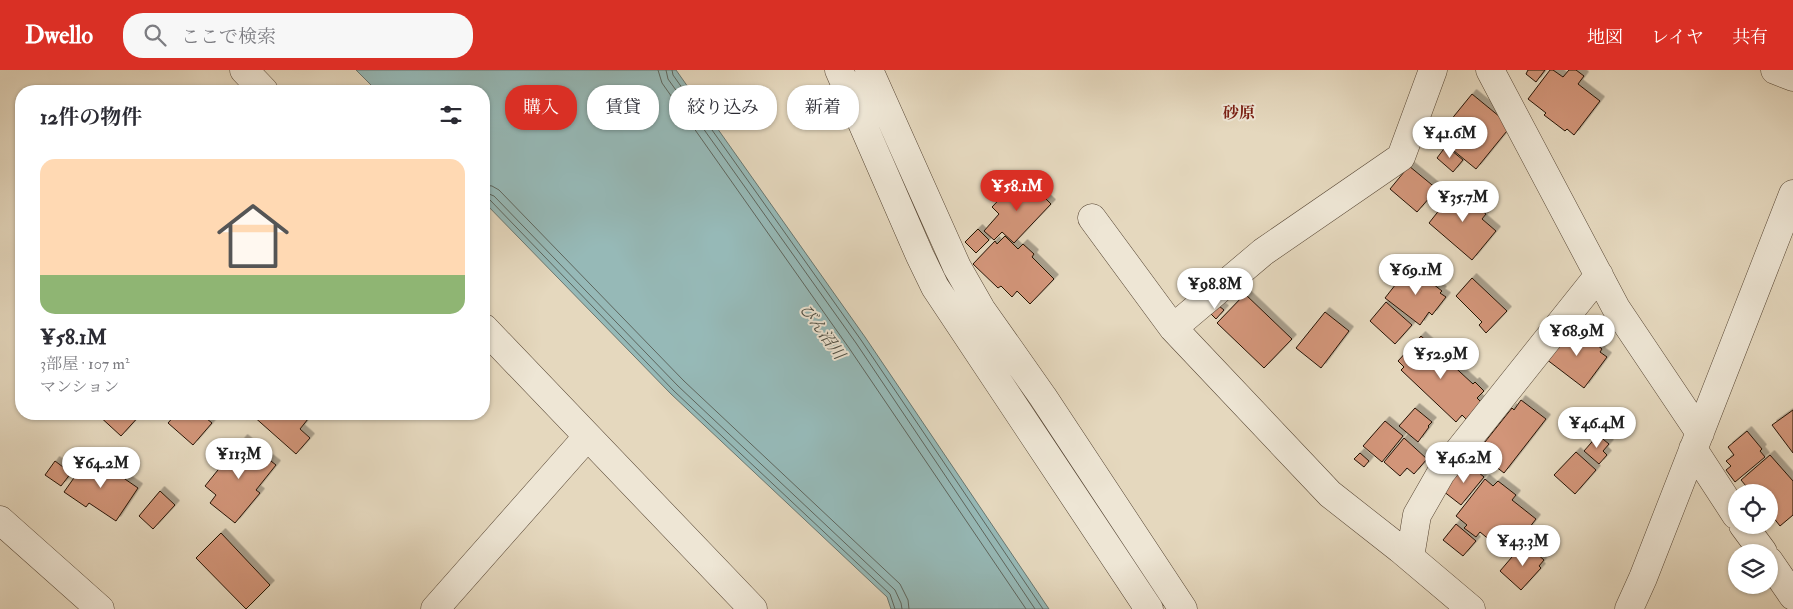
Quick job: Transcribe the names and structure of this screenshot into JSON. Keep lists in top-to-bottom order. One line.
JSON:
{"districts":["砂原"],"water":["びん沼川"],"page":{"header":"Dwello","search":"ここで検索","nav":["地図","レイヤ","共有"],"chip":["購入","賃貸","絞り込み","新着"],"heading":"12件の物件","price":["¥41.6M","¥58.1M","¥35.7M","¥69.1M","¥98.8M","¥68.9M","¥52.9M","¥46.4M","¥113M","¥46.2M","¥64.2M","¥43.3M"],"list":[{"name":"¥58.1M","note":"3部屋 · 107 m² · マンション"}]}}
